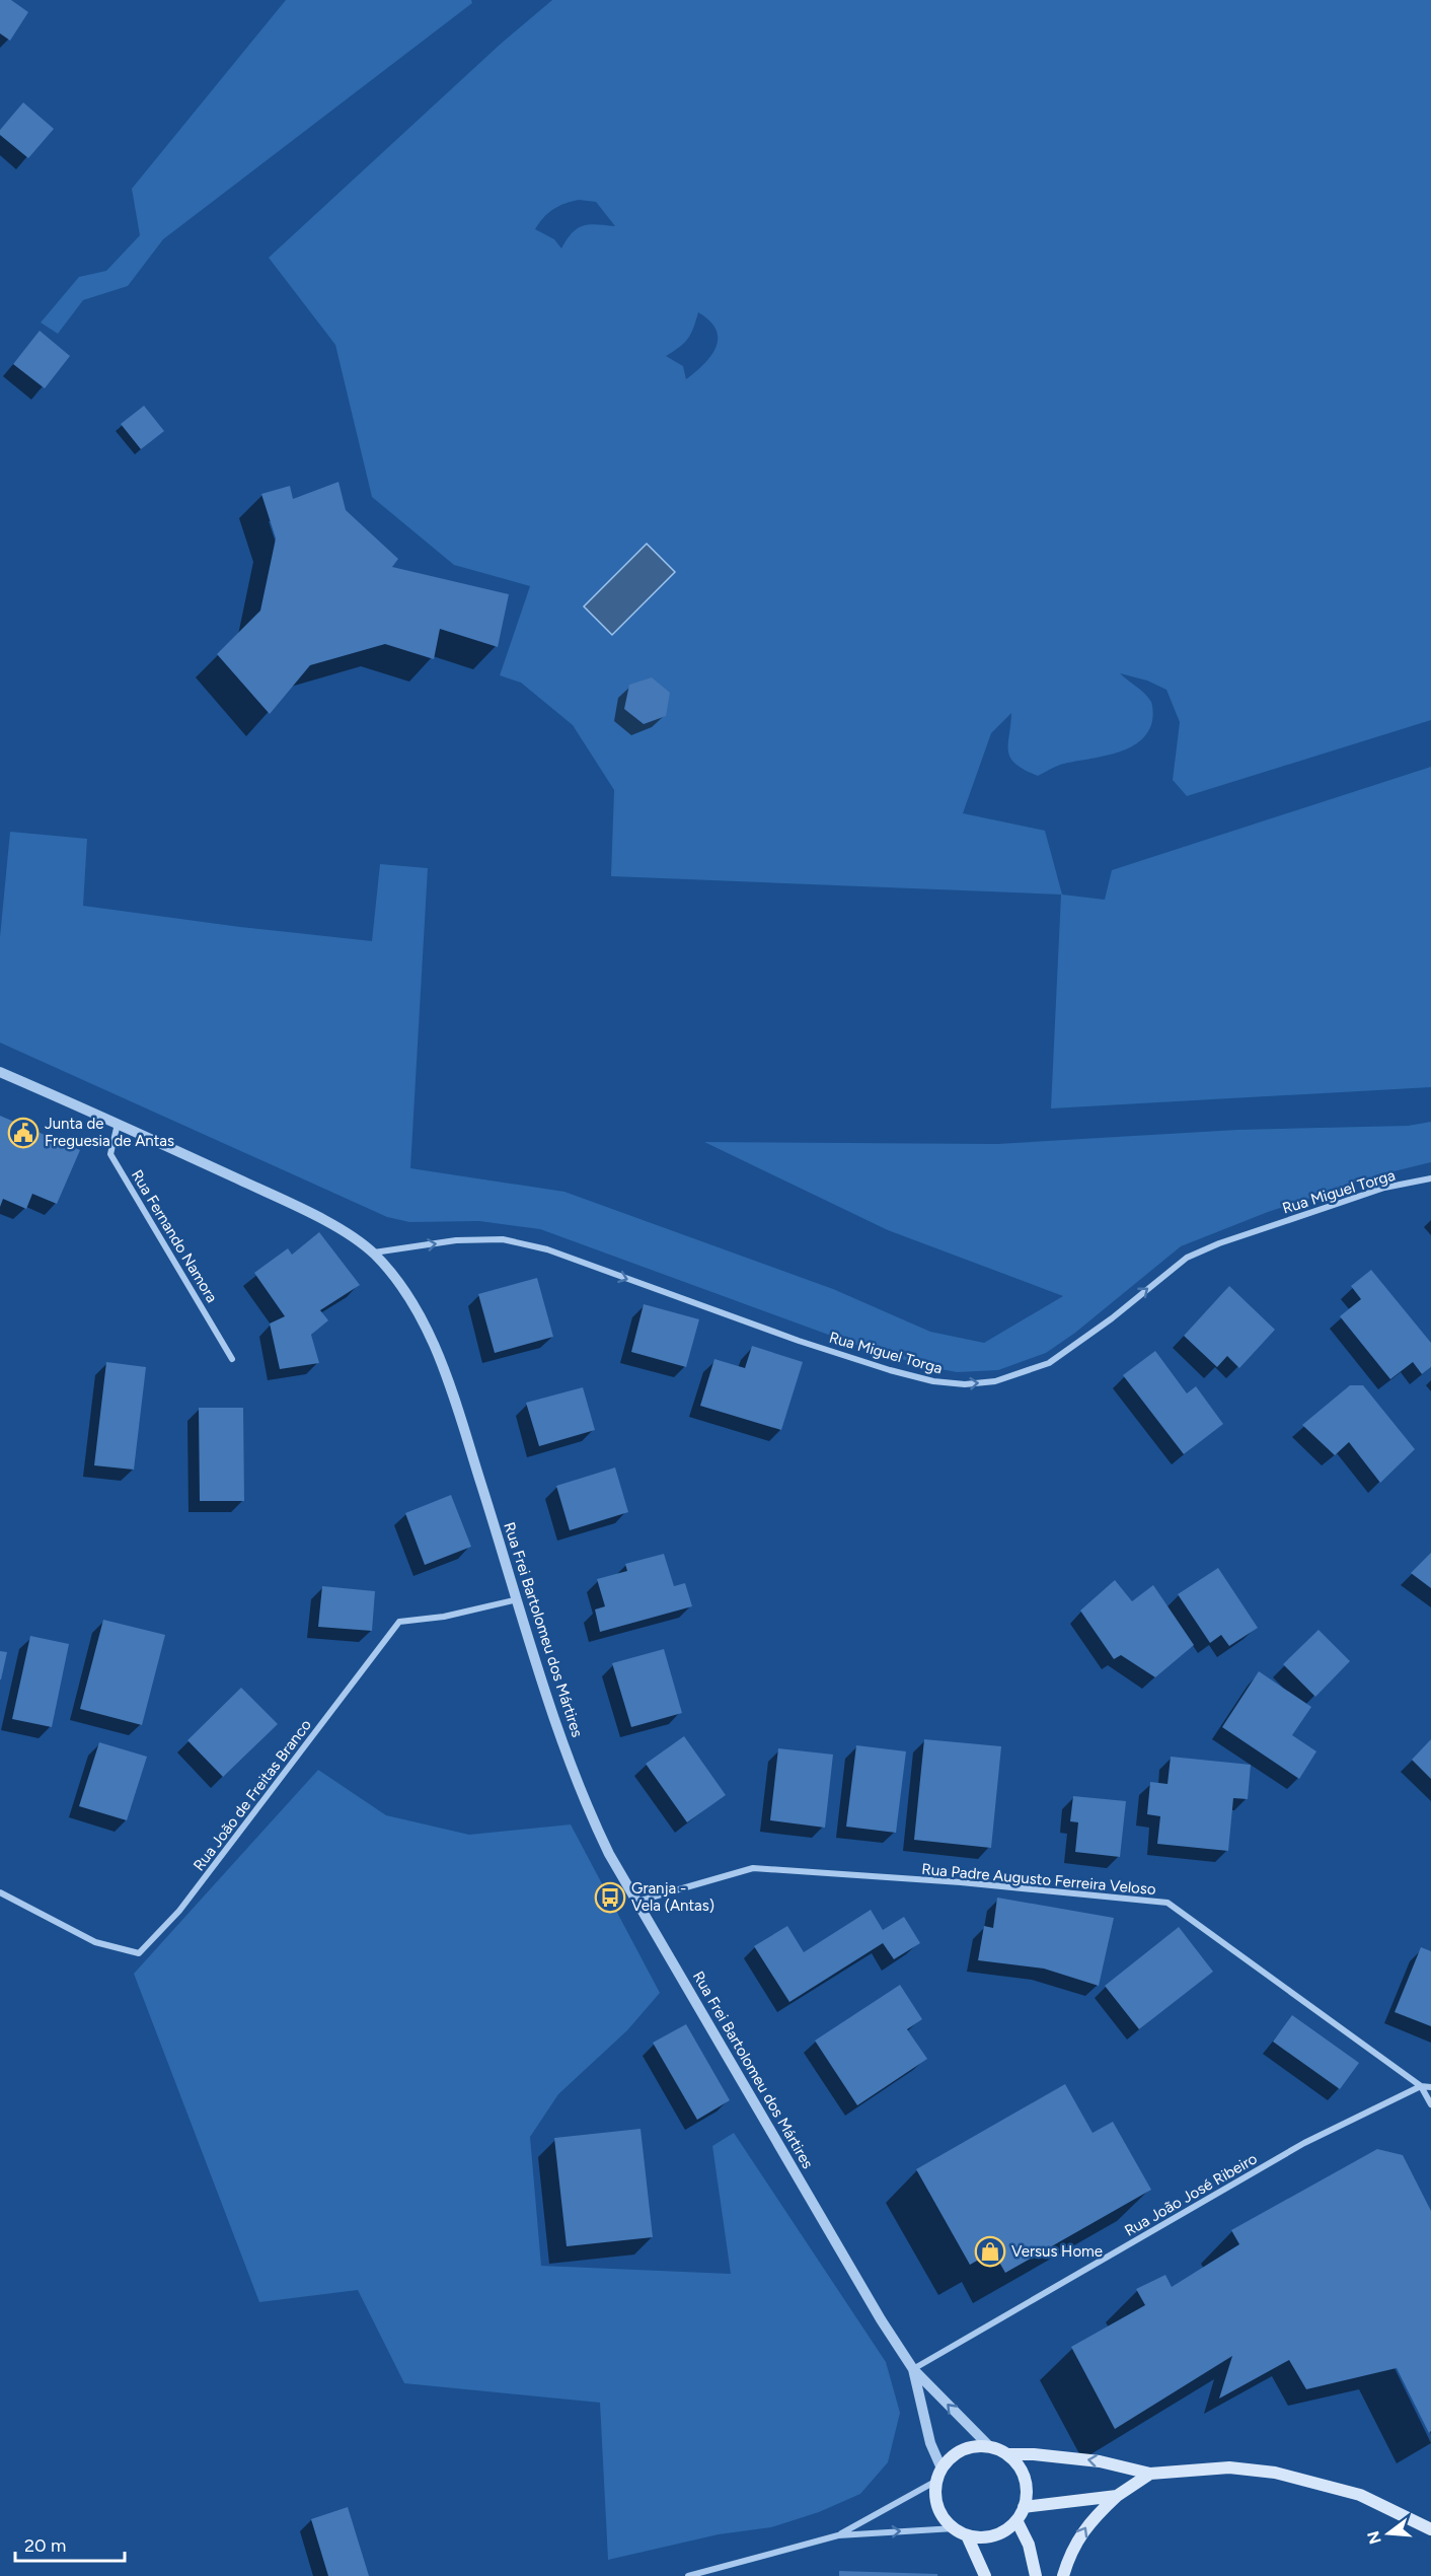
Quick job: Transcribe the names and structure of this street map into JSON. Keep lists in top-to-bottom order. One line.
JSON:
{"streets":{"street":["Rua Miguel Torga","Rua Fernando Namora","Rua Frei Bartolomeu dos Mártires","Rua João de Freitas Branco","Rua Padre Augusto Ferreira Veloso","Rua João José Ribeiro"]},"crossings":[["Rua Miguel Torga","Rua Frei Bartolomeu dos Mártires"],["Rua Fernando Namora","Rua Frei Bartolomeu dos Mártires"],["Rua Frei Bartolomeu dos Mártires","Rua João de Freitas Branco"],["Rua Frei Bartolomeu dos Mártires","Rua Padre Augusto Ferreira Veloso"],["Rua Frei Bartolomeu dos Mártires","Rua João José Ribeiro"],["Rua Padre Augusto Ferreira Veloso","Rua João José Ribeiro"]],"one_way":["Rua Miguel Torga"],"places":{"public building":["Junta de Freguesia de Antas"],"bus stop":["Granja - Vela (Antas)"],"shop":["Versus Home"]},"scale_bar":"20 m","north":"left"}
